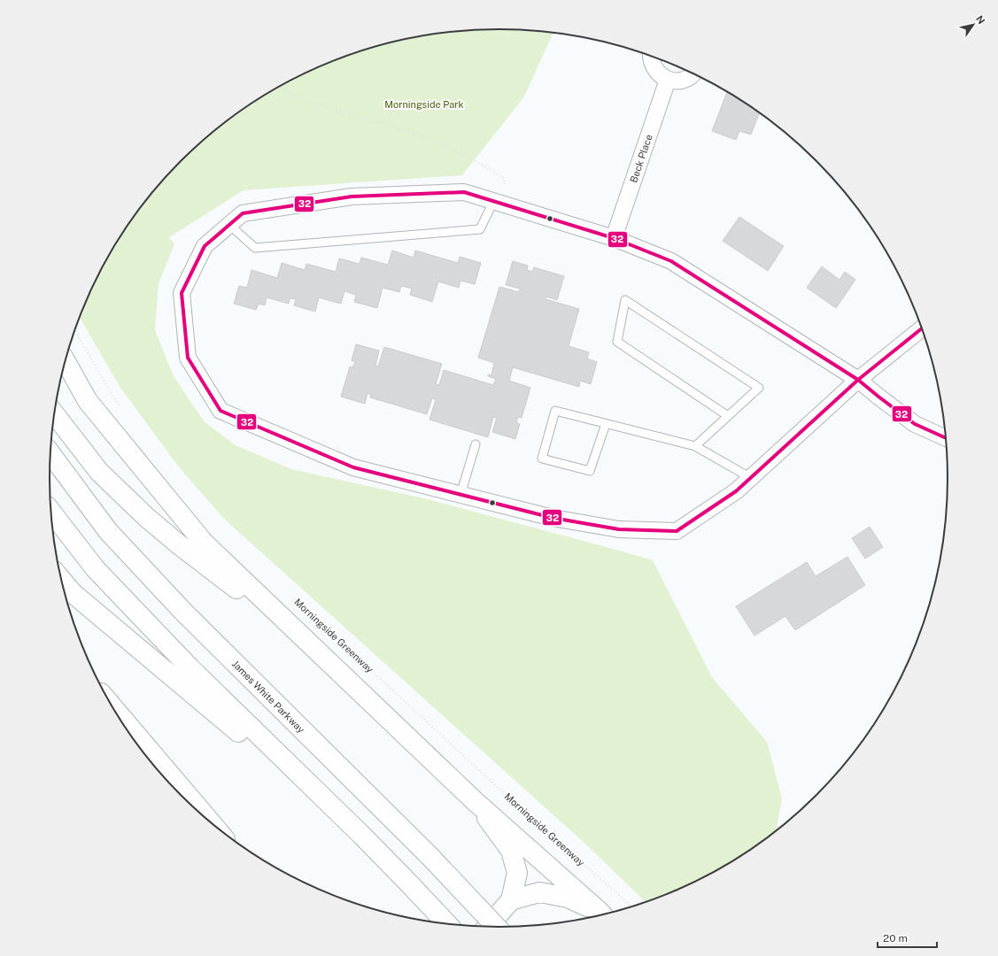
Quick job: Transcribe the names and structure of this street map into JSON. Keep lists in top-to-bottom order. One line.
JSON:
{"streets":{"main road":["James White Parkway"],"street":["Beck Place"],"path":["Morningside Greenway"]},"parks":["Morningside Park"],"lines":["transit line 32"],"scale_bar":"20 m","north":"top right"}
